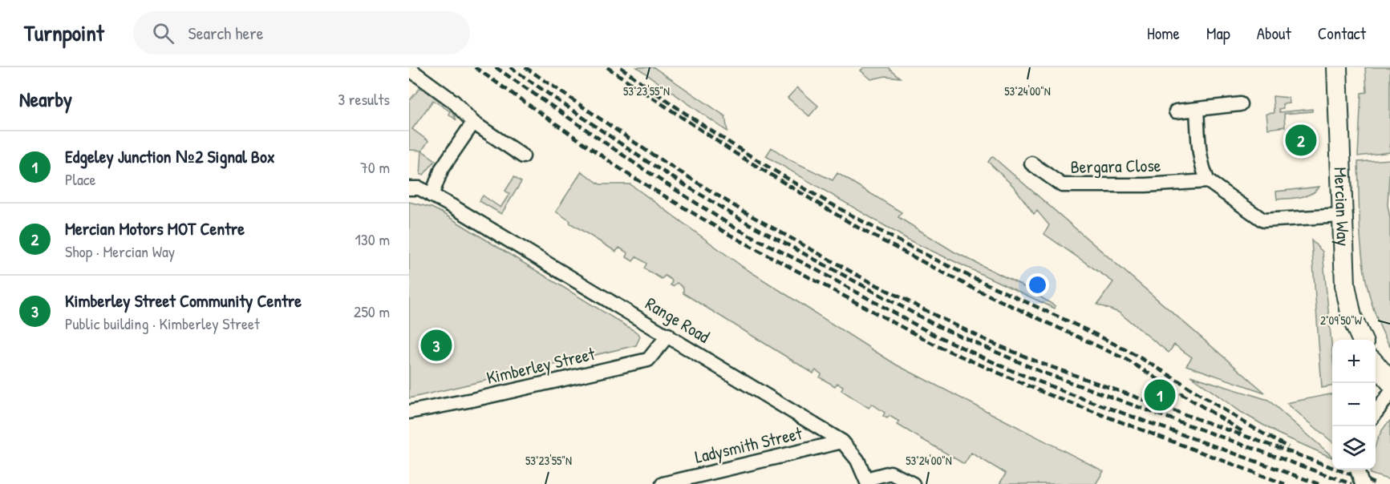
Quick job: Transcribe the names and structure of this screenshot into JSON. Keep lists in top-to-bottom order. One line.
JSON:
{"streets":{"main road":["Mercian Way"],"street":["Bergara Close","Range Road","Kimberley Street","Ladysmith Street"]},"crossings":[["Range Road","Kimberley Street"],["Range Road","Ladysmith Street"]],"page":{"header":"Turnpoint","search":"Search here","nav":["Home","Map","About","Contact"],"heading":["Nearby","3 results"],"pins":["2","3","1"],"list":[{"mark":"1","name":"Edgeley Junction №2 Signal Box","note":"Place","value":"70 m"},{"mark":"2","name":"Mercian Motors MOT Centre","note":"Shop · Mercian Way","value":"130 m"},{"mark":"3","name":"Kimberley Street Community Centre","note":"Public building · Kimberley Street","value":"250 m"}],"map_buttons":["+","−"]},"coordinates":["53°23'55\"N","53°24'00\"N","2°09'50\"W"]}
